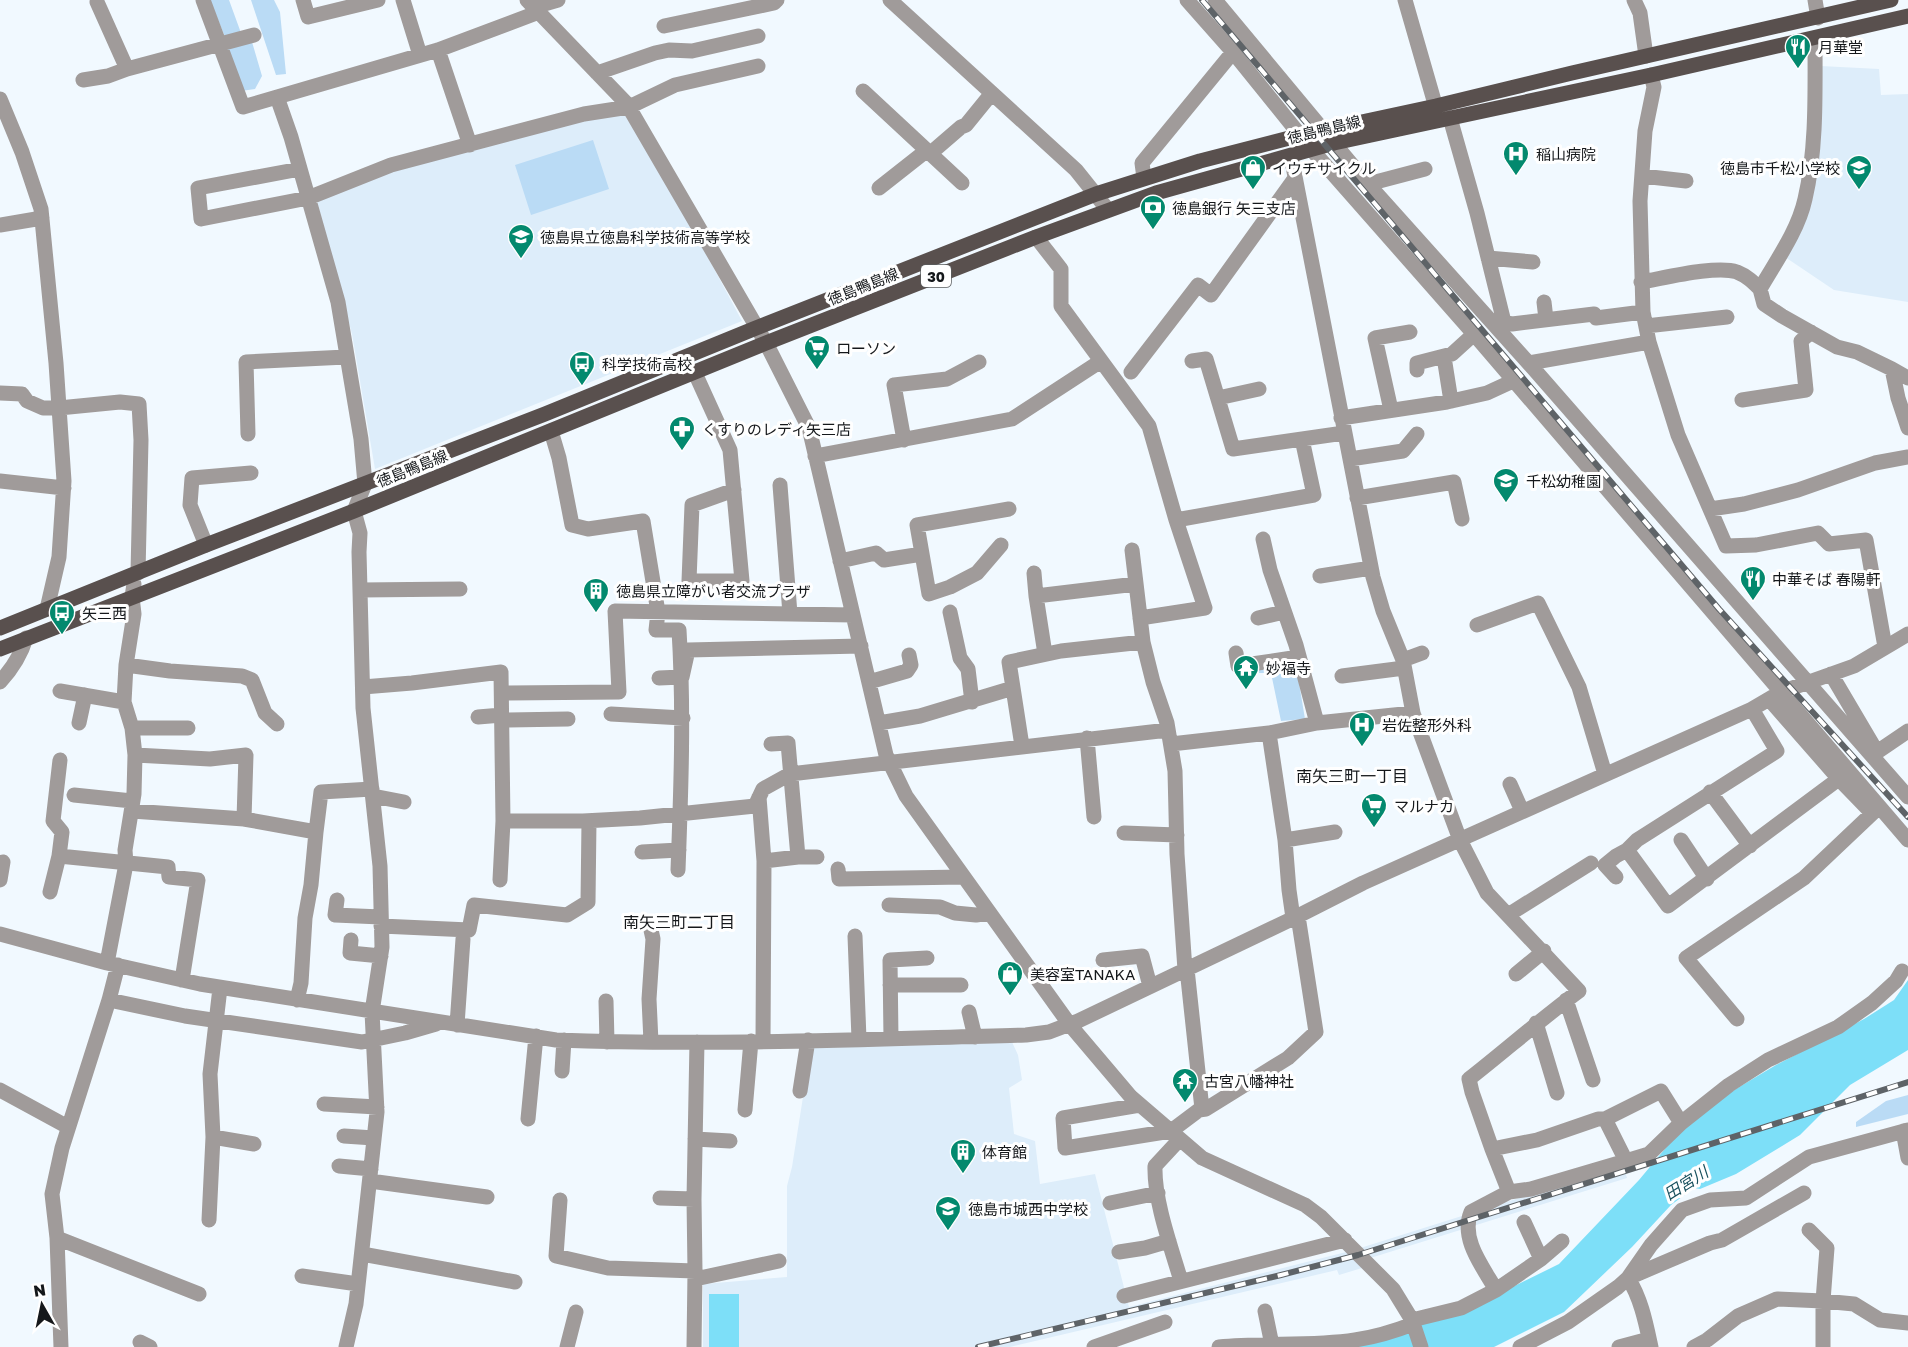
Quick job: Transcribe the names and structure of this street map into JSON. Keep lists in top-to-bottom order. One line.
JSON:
{"streets":{"main road":["徳島鴨島線","30"]},"districts":["南矢三町一丁目","南矢三町二丁目"],"water":["田宮川"],"places":{"restaurant":["月華堂","中華そば 春陽軒"],"hospital":["稲山病院","岩佐整形外科"],"shop":["イウチサイクル","美容室TANAKA"],"school or university":["徳島市千松小学校","徳島県立徳島科学技術高等学校","千松幼稚園","徳島市城西中学校"],"bank":["徳島銀行 矢三支店"],"supermarket":["ローソン","マルナカ"],"bus stop":["科学技術高校","矢三西"],"pharmacy":["くすりのレディ矢三店"],"building":["徳島県立障がい者交流プラザ","体育館"],"temple":["妙福寺","古宮八幡神社"]},"north":"top"}
